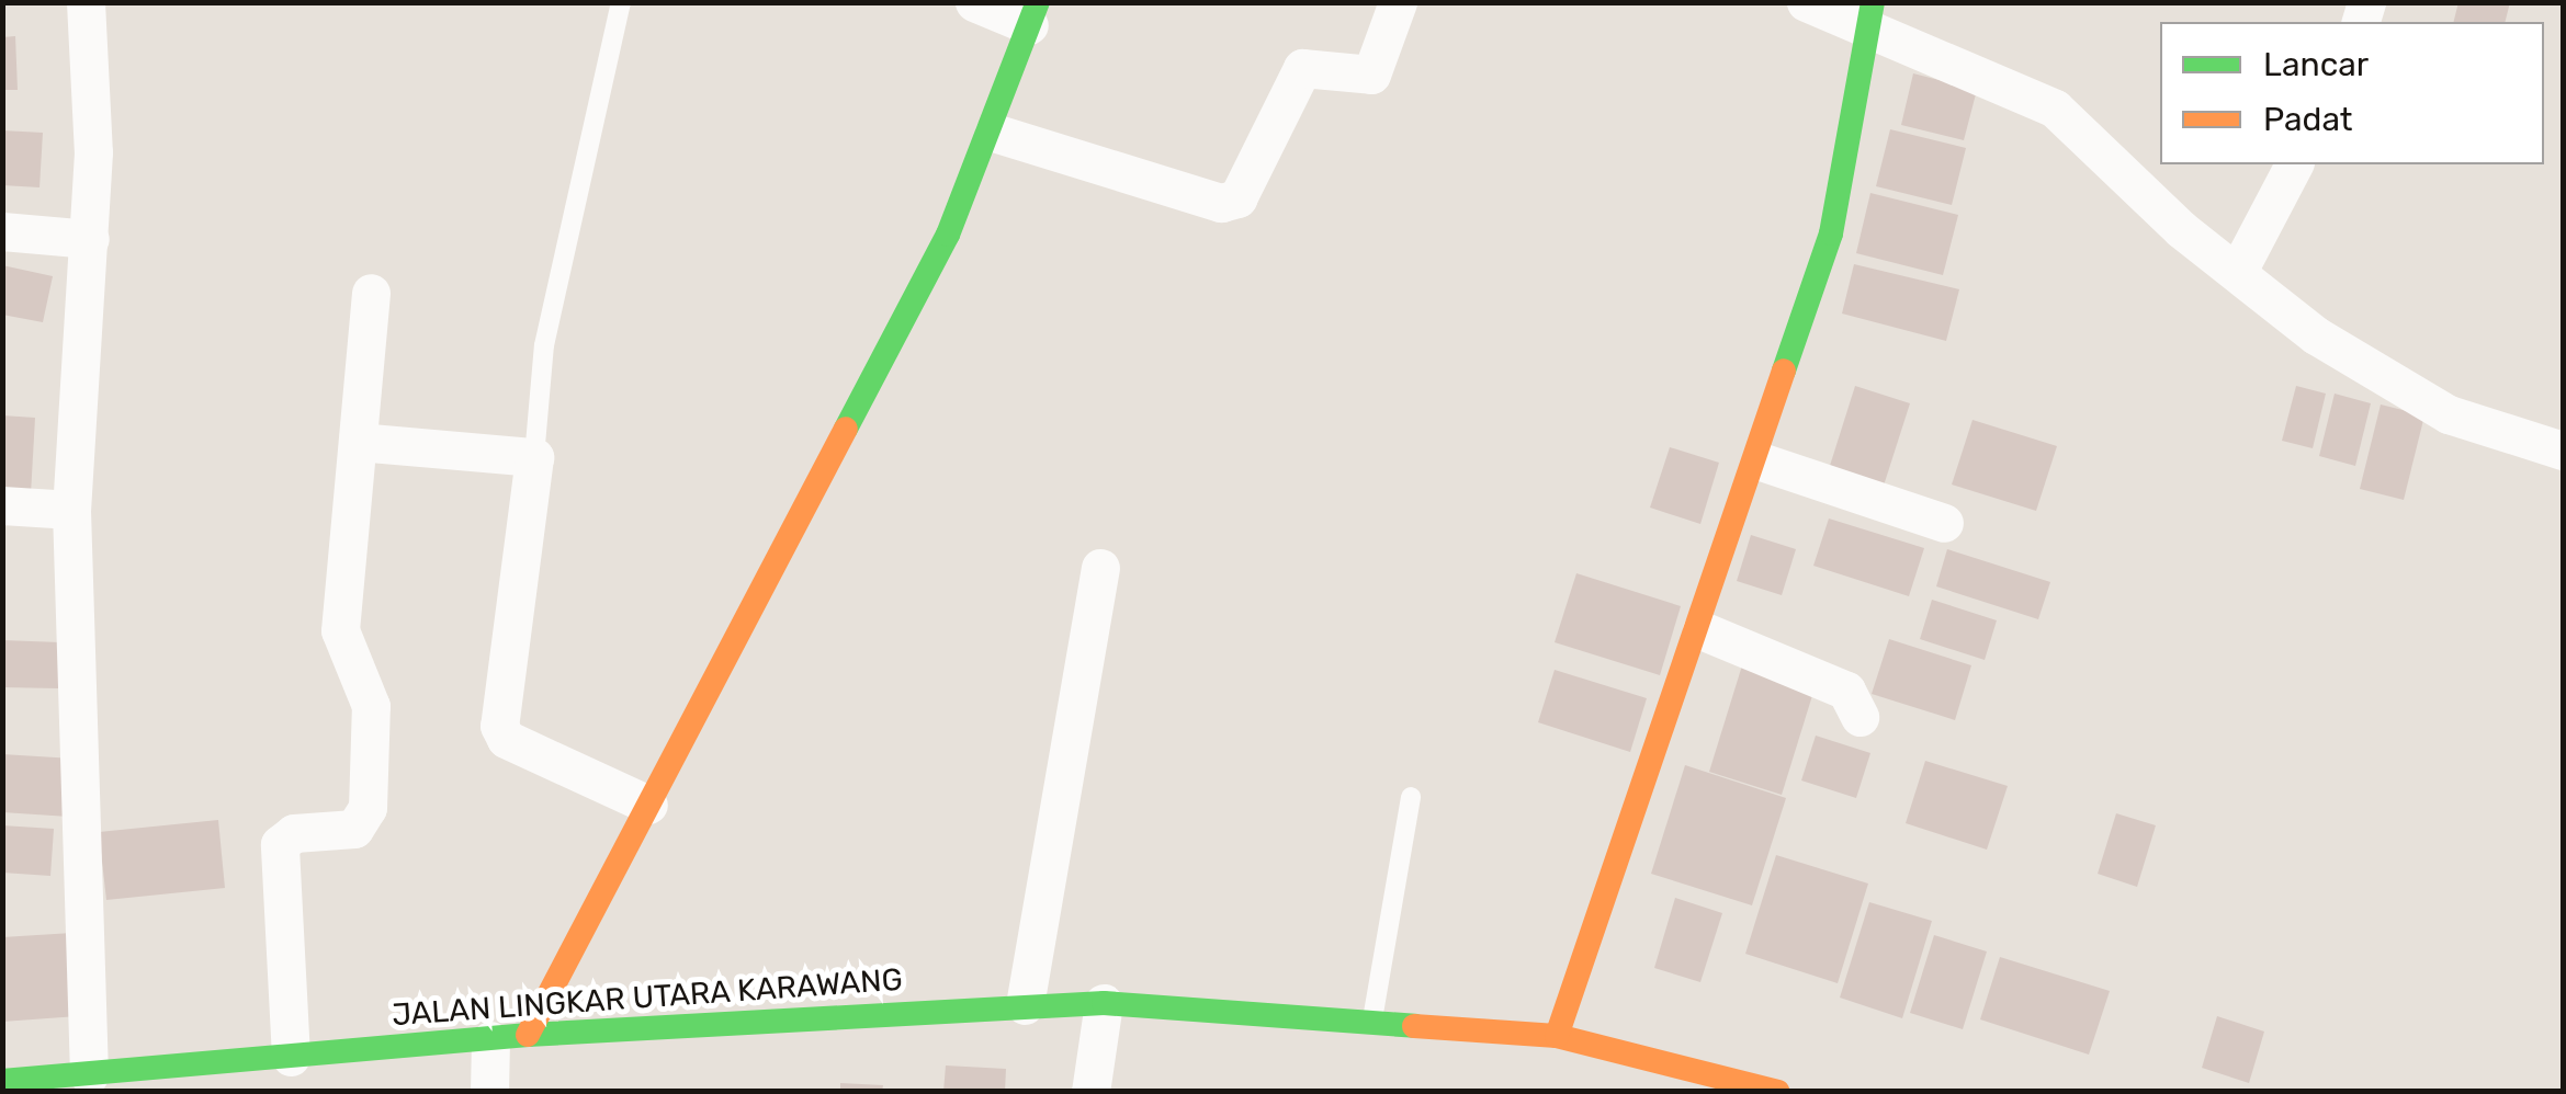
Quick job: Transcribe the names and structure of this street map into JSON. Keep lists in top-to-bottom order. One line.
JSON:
{"streets":{"street":["JALAN LINGKAR UTARA KARAWANG"]},"legend":["Lancar","Padat"]}
